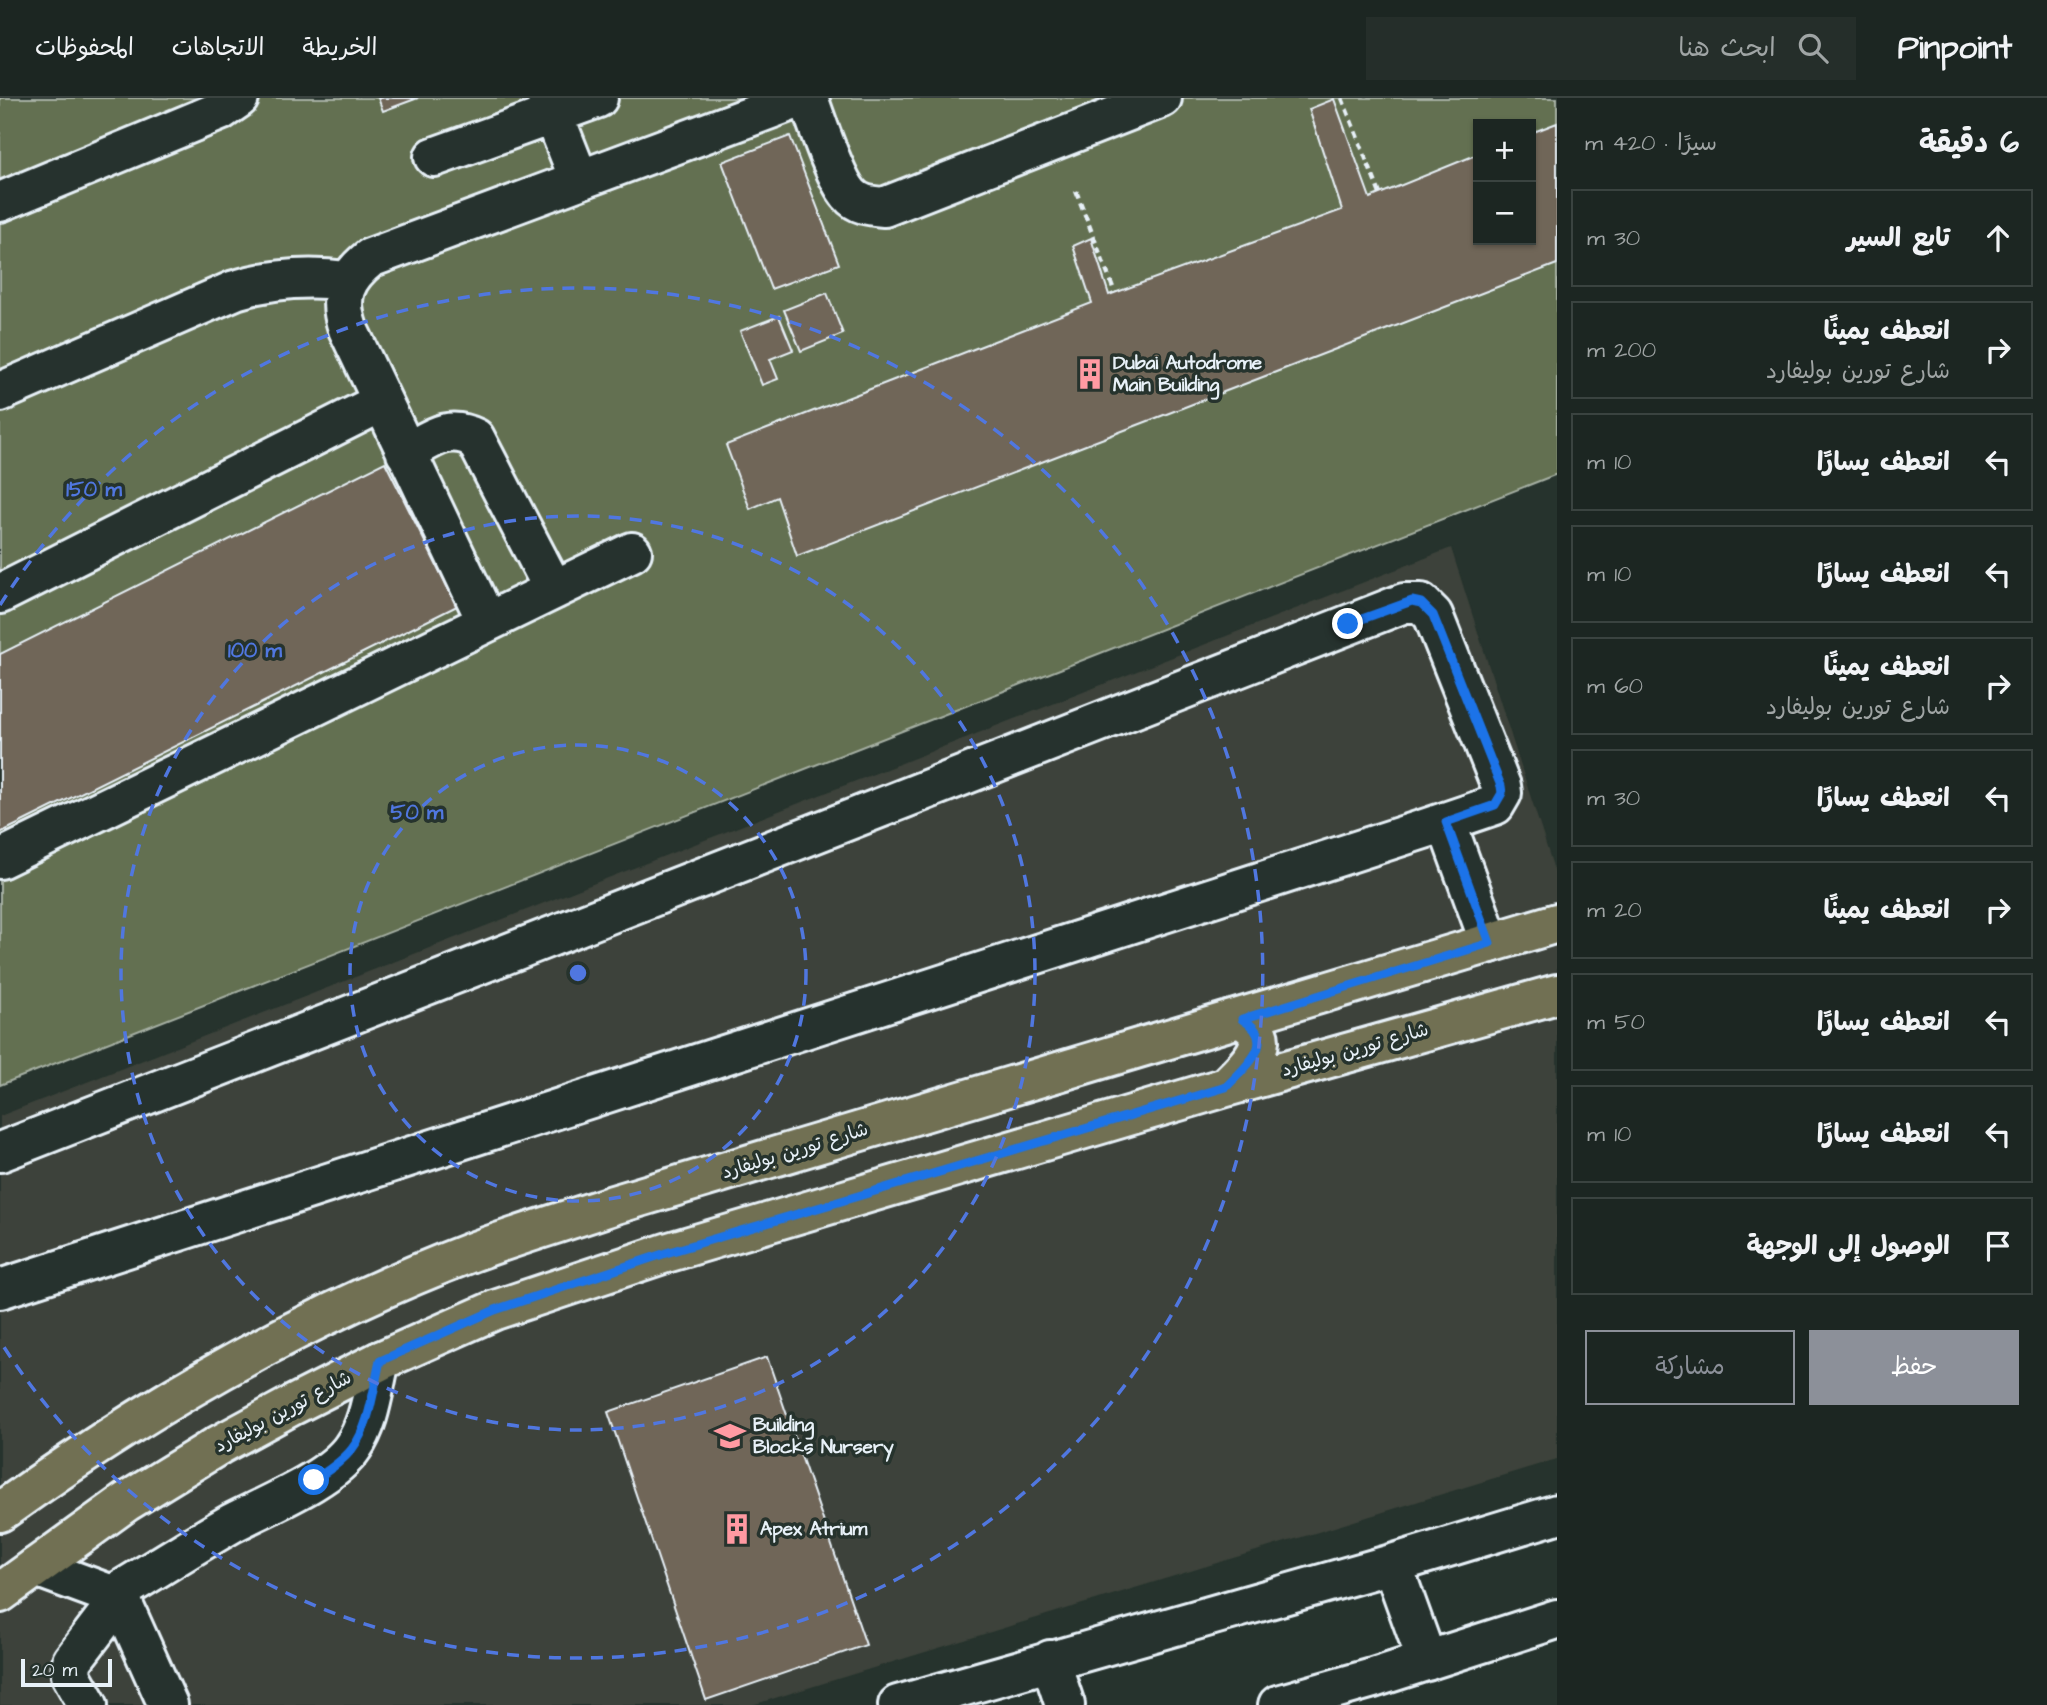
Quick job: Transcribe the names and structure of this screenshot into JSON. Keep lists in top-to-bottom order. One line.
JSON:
{"streets":{"main road":["شارع تورين بوليفارد"]},"places":{"building":["Dubai Autodrome Main Building","Apex Atrium"],"school or university":["Building Blocks Nursery"]},"scale_bar":"20 m","page":{"header":"Pinpoint","search":"ابحث هنا","nav":["الخريطة","الاتجاهات","المحفوظات"],"heading":["6 دقيقة","سيرًا · 420 m"],"map_buttons":["+","−"],"list":[["تابع السير","30 m"],["انعطف يمينًا","شارع تورين بوليفارد","200 m"],["انعطف يسارًا","10 m"],["انعطف يسارًا","10 m"],["انعطف يمينًا","شارع تورين بوليفارد","60 m"],["انعطف يسارًا","30 m"],["انعطف يمينًا","20 m"],["انعطف يسارًا","50 m"],["انعطف يسارًا","10 m"],"الوصول إلى الوجهة"],"buttons":["حفظ","مشاركة"],"scale":"20 m"},"rings":["150 m","100 m","50 m"]}
